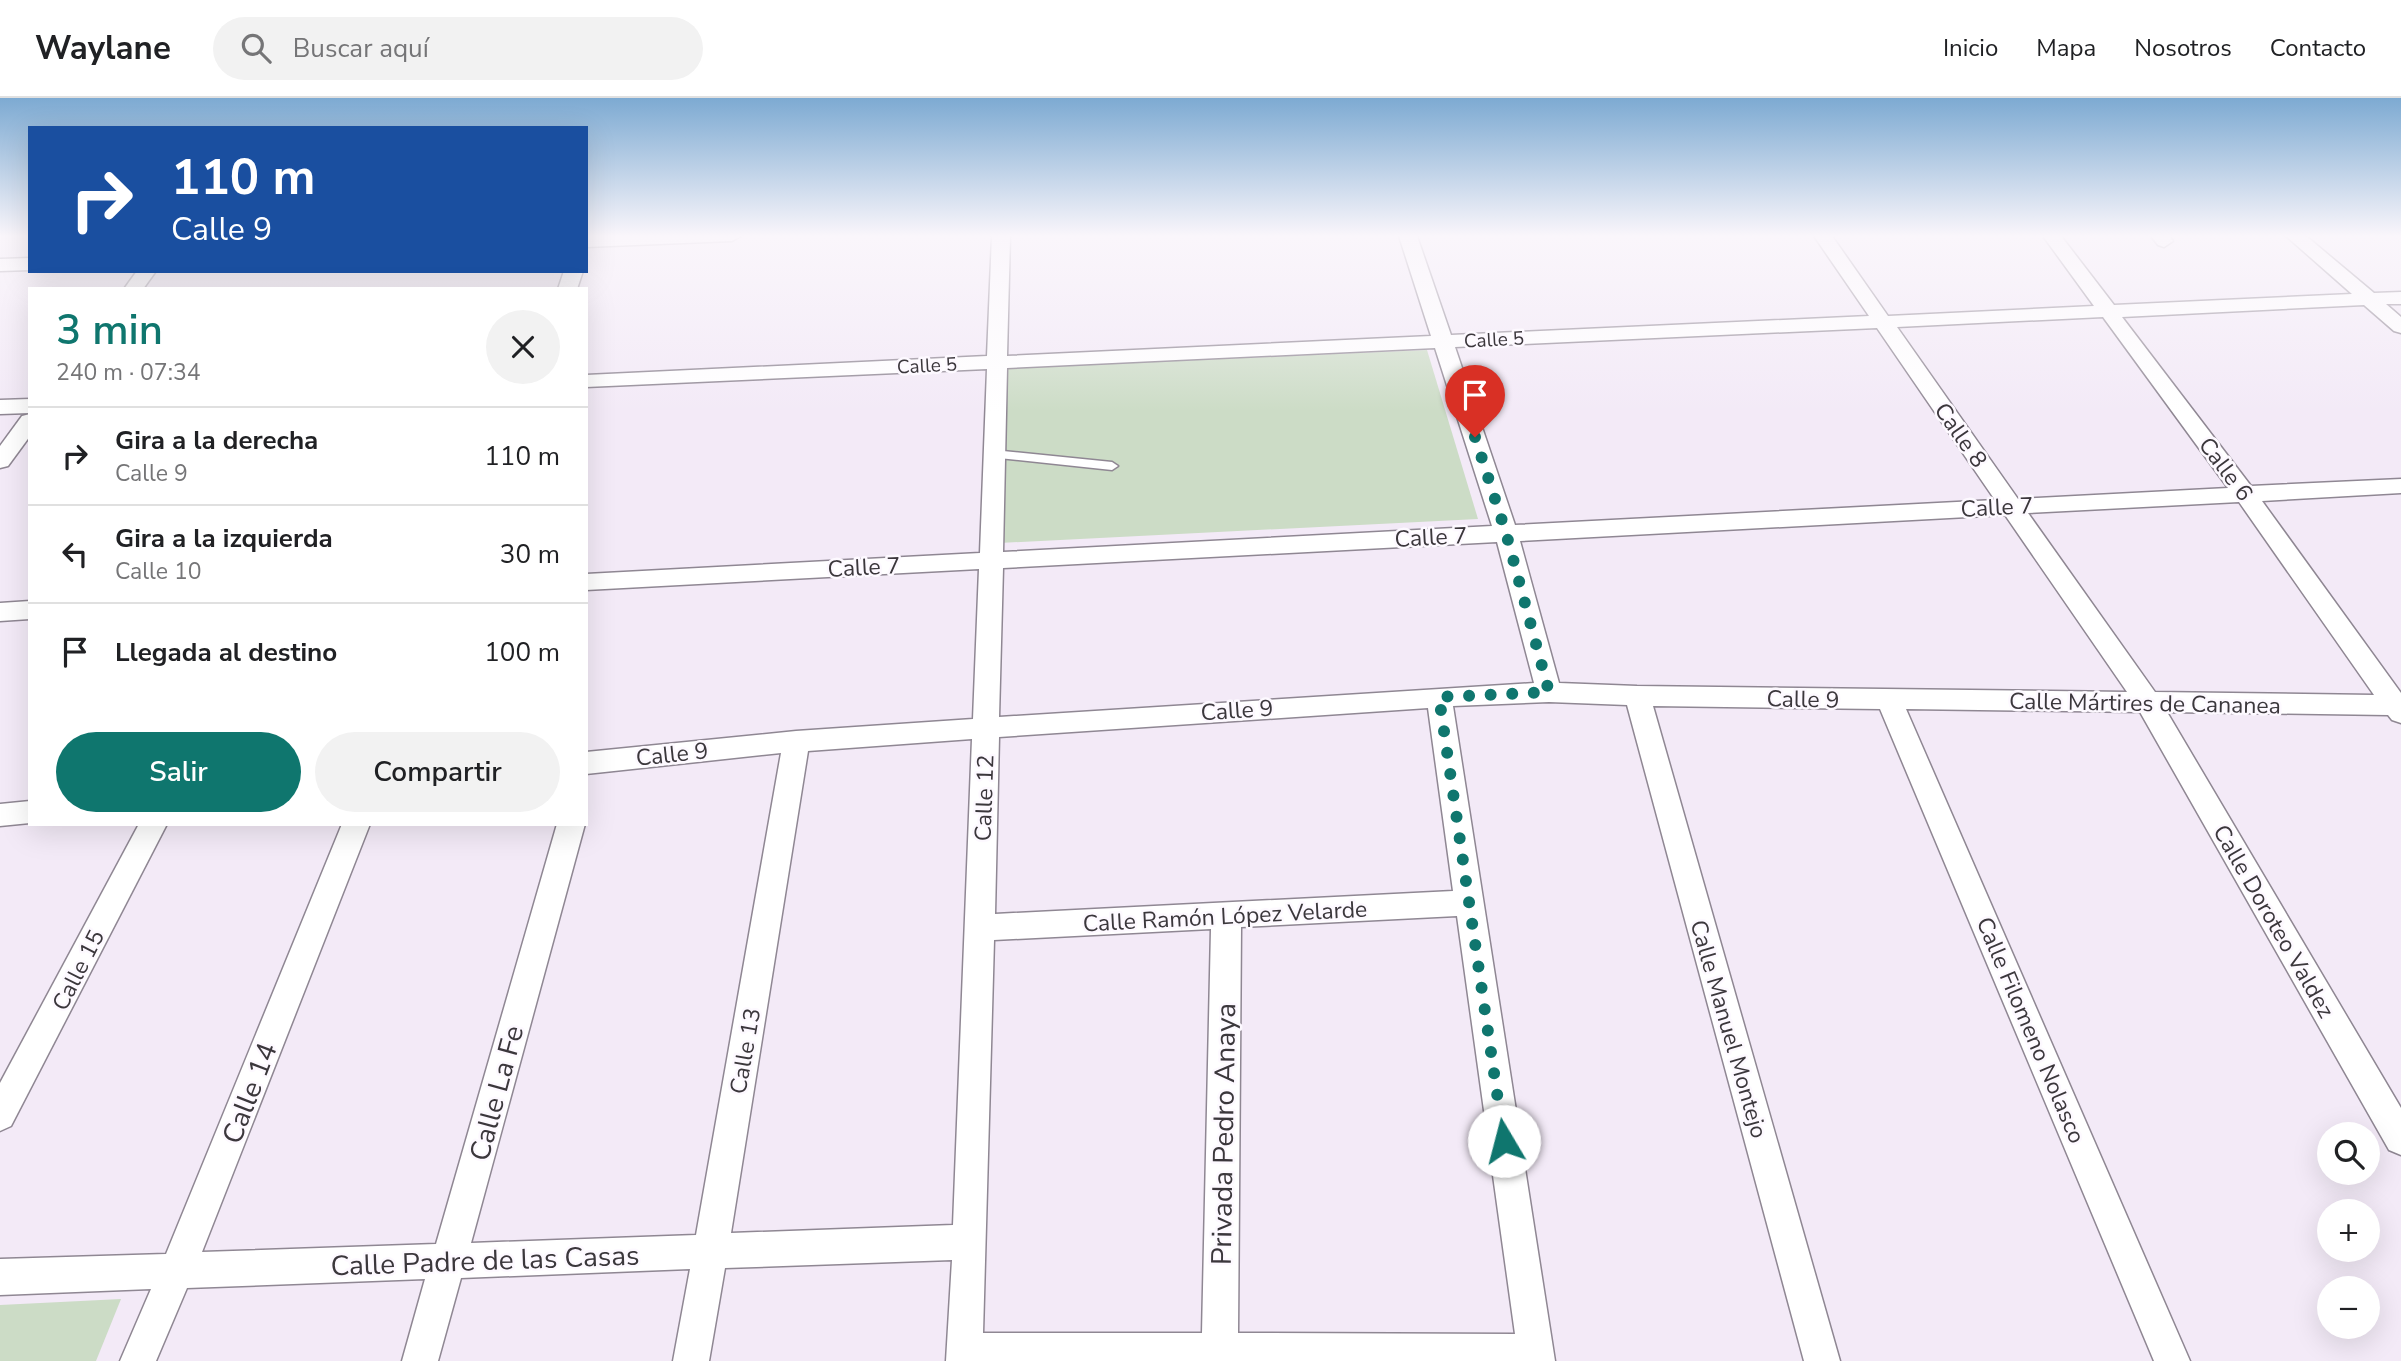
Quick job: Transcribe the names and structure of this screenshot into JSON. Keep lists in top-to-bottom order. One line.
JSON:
{"streets":{"street":["Calle 5","Calle 8","Calle 6","Calle 7","Calle 9","Calle Mártires de Cananea","Calle 12","Calle Ramón López Velarde","Calle Doroteo Valdez","Calle 15","Calle Manuel Montejo","Calle Filomeno Nolasco","Calle 13","Calle 14","Calle La Fe","Privada Pedro Anaya","Calle Padre de las Casas"]},"crossings":[["Calle 5","Calle 8"],["Calle 5","Calle 6"],["Calle 5","Calle 12"],["Calle 8","Calle 7"],["Calle 8","Calle Mártires de Cananea"],["Calle 8","Calle Doroteo Valdez"],["Calle 6","Calle 7"],["Calle 6","Calle Mártires de Cananea"],["Calle 7","Calle 12"],["Calle 9","Calle Mártires de Cananea"],["Calle 9","Calle 12"],["Calle 9","Calle Manuel Montejo"],["Calle 9","Calle Filomeno Nolasco"],["Calle 9","Calle 13"],["Calle Mártires de Cananea","Calle Doroteo Valdez"],["Calle Mártires de Cananea","Calle Filomeno Nolasco"],["Calle 12","Calle Ramón López Velarde"],["Calle 12","Calle Padre de las Casas"],["Calle Ramón López Velarde","Privada Pedro Anaya"],["Calle 13","Calle Padre de las Casas"],["Calle 14","Calle Padre de las Casas"],["Calle La Fe","Calle Padre de las Casas"]],"page":{"header":"Waylane","search":"Buscar aquí","nav":["Inicio","Mapa","Nosotros","Contacto"],"turn":["110 m","Calle 9"],"heading":["3 min","240 m · 07:34"],"list":[{"name":"Gira a la derecha","note":"Calle 9","value":"110 m"},{"name":"Gira a la izquierda","note":"Calle 10","value":"30 m"},{"name":"Llegada al destino","value":"100 m"}],"buttons":["Salir","Compartir"],"map_buttons":["+","−"]}}
